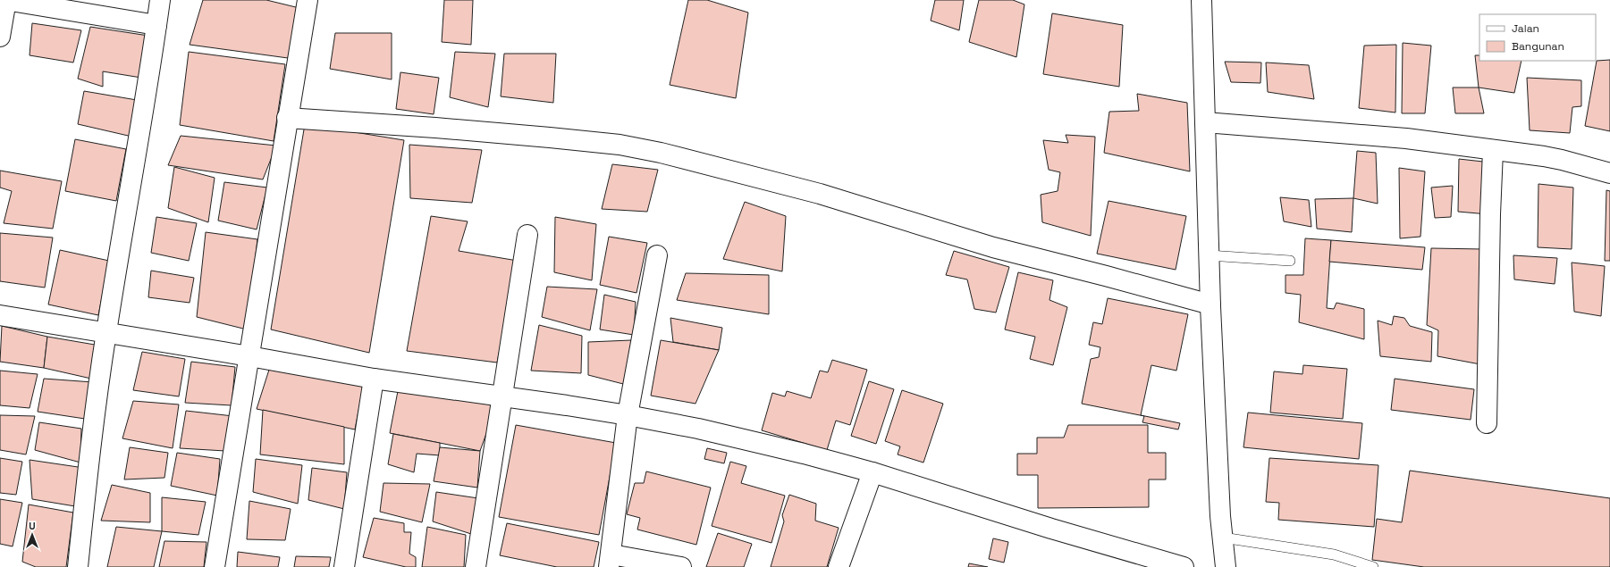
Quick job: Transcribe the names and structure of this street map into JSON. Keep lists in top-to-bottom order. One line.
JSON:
{"legend":["Jalan","Bangunan"],"north":"top"}
